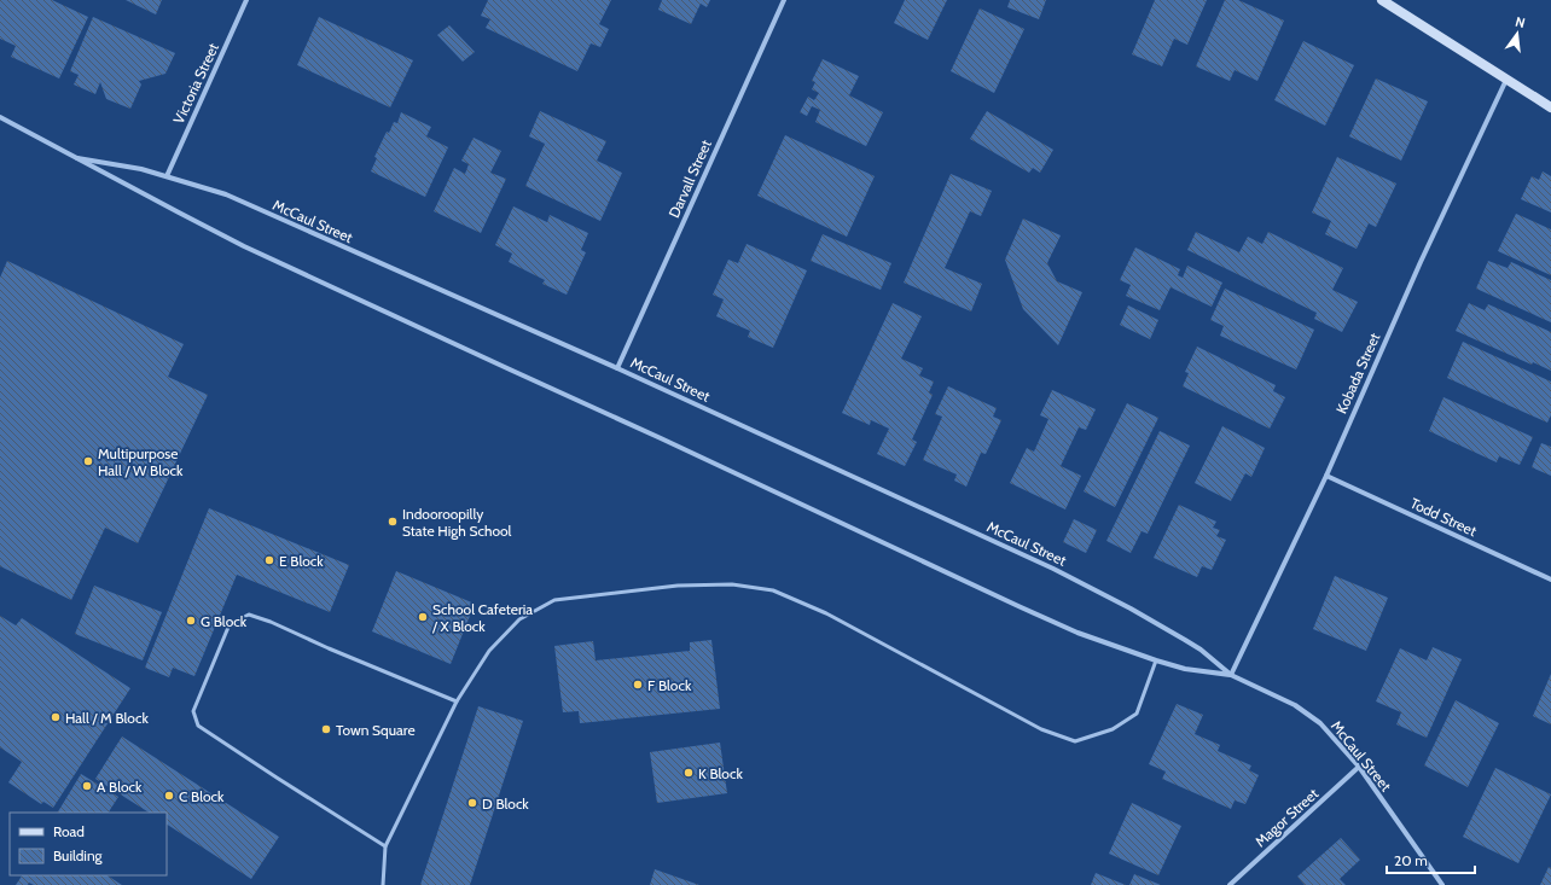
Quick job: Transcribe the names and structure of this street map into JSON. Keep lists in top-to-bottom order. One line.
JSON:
{"streets":{"street":["Victoria Street","Darvall Street","McCaul Street","Kobada Street","Todd Street","Magor Street"]},"crossings":[["Victoria Street","McCaul Street"],["Darvall Street","McCaul Street"],["McCaul Street","Kobada Street"],["McCaul Street","Magor Street"],["Kobada Street","Todd Street"]],"places":["Multipurpose Hall / W Block","Indooroopilly State High School","E Block","School Cafeteria / X Block","G Block","F Block","Hall / M Block","Town Square","K Block","A Block","C Block","D Block"],"legend":["Road","Building"],"scale_bar":"20 m","north":"top"}
